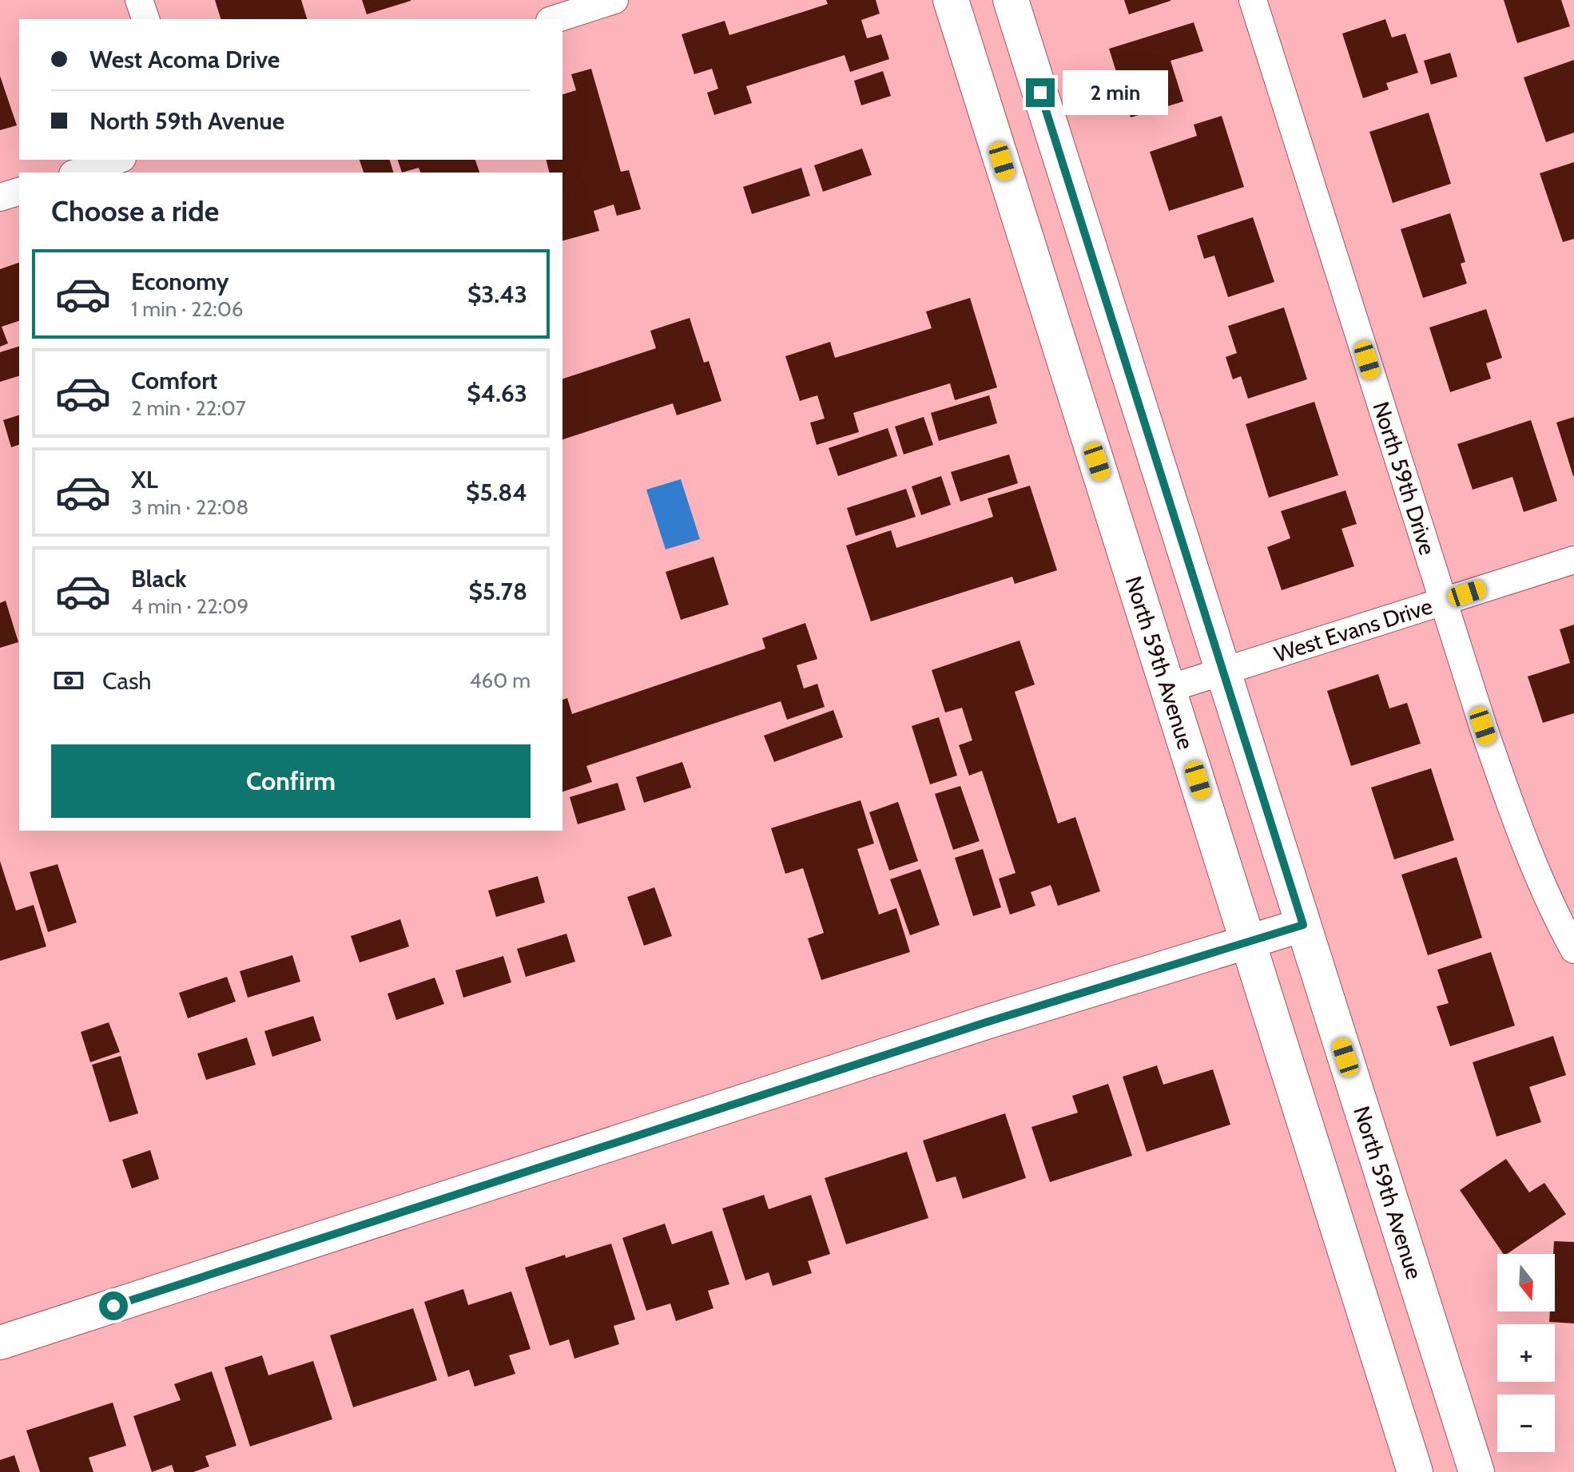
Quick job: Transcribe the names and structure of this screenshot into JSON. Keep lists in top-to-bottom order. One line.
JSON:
{"streets":{"main road":["North 59th Avenue"],"street":["North 59th Drive","West Evans Drive"]},"crossings":[["North 59th Drive","West Evans Drive"],["West Evans Drive","North 59th Avenue"]],"north":"bottom","page":{"banner":["West Acoma Drive","North 59th Avenue"],"bubble":"2 min","heading":"Choose a ride","list":[{"name":"Economy","note":"1 min · 22:06","value":"$3.43"},{"name":"Comfort","note":"2 min · 22:07","value":"$4.63"},{"name":"XL","note":"3 min · 22:08","value":"$5.84"},{"name":"Black","note":"4 min · 22:09","value":"$5.78"}],"pay":["Cash","460 m"],"buttons":"Confirm","map_buttons":["+","−"]}}
